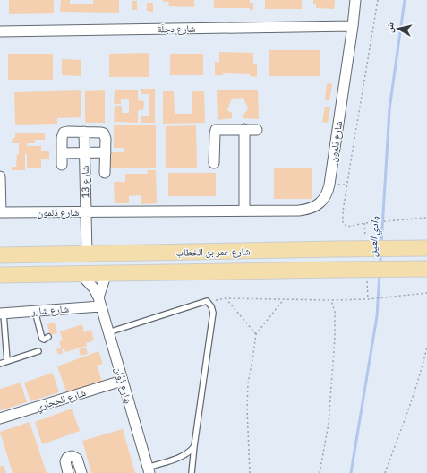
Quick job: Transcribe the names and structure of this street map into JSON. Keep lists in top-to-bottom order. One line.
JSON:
{"streets":{"main road":["شارع عمر بن الخطاب"],"street":["شارع دِجلَة","شارع دَلمون","شارع 13","شارع شاير","شارع زُوَّان","شارع الحجاري"]},"crossings":[["شارع دِجلَة","شارع دَلمون"],["شارع دَلمون","شارع 13"],["شارع 13","شارع عمر بن الخطاب"],["شارع عمر بن الخطاب","شارع زُوَّان"],["شارع شاير","شارع زُوَّان"],["شارع زُوَّان","شارع الحجاري"]],"water":["وادي العين"],"north":"left"}
